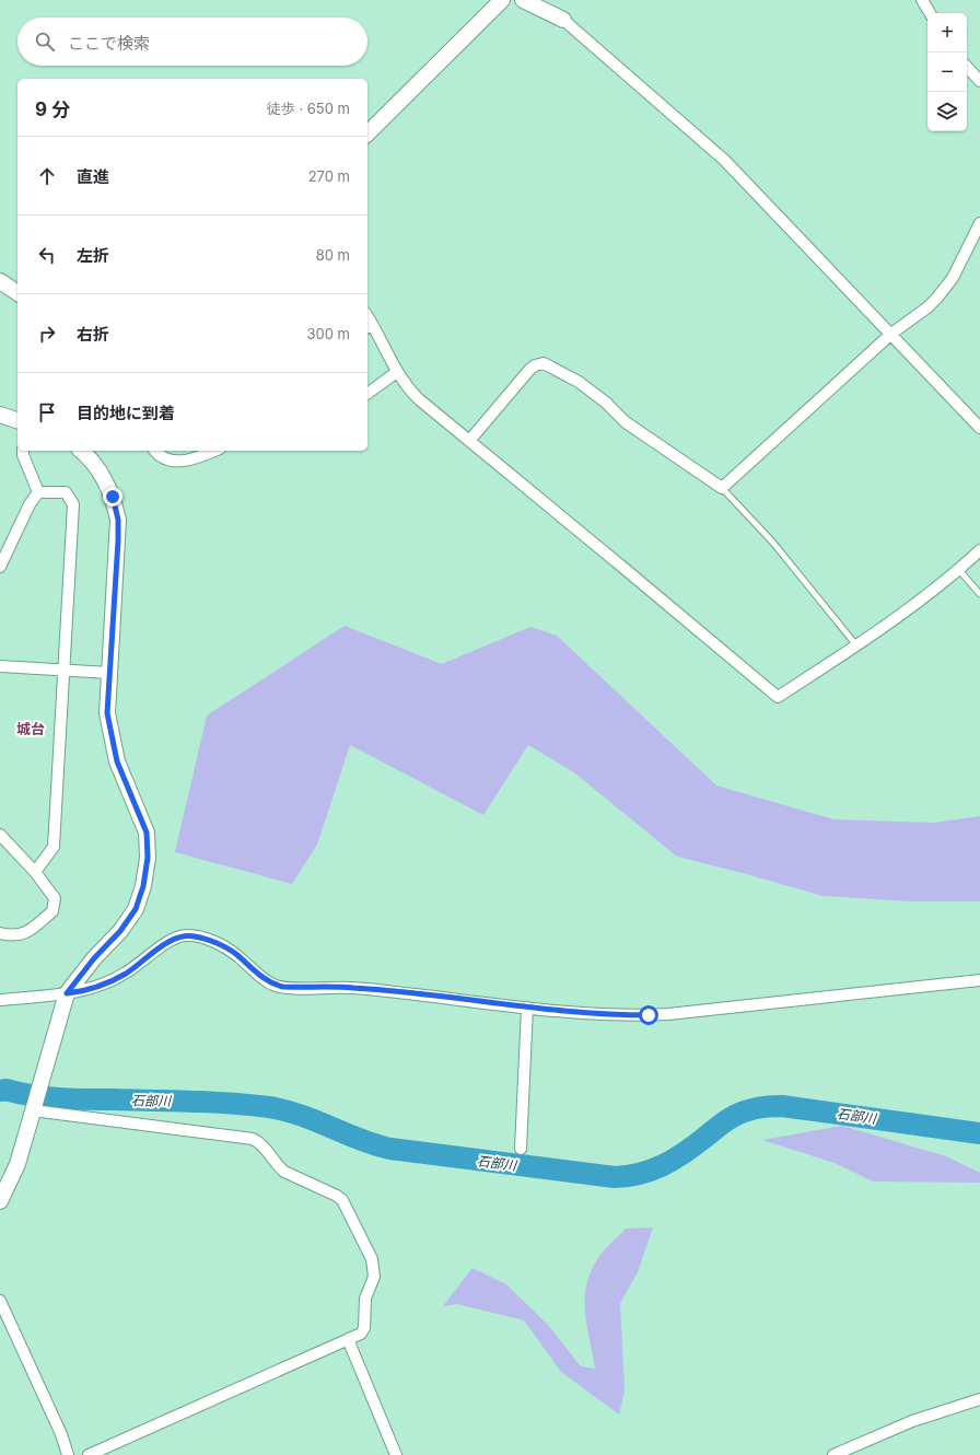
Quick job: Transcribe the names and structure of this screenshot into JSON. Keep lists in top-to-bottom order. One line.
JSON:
{"districts":["城台"],"water":["石部川"],"page":{"map_buttons":["+","−"],"search":"ここで検索","heading":["9 分","徒歩 · 650 m"],"list":[["直進","270 m"],["左折","80 m"],["右折","300 m"],"目的地に到着"]}}
